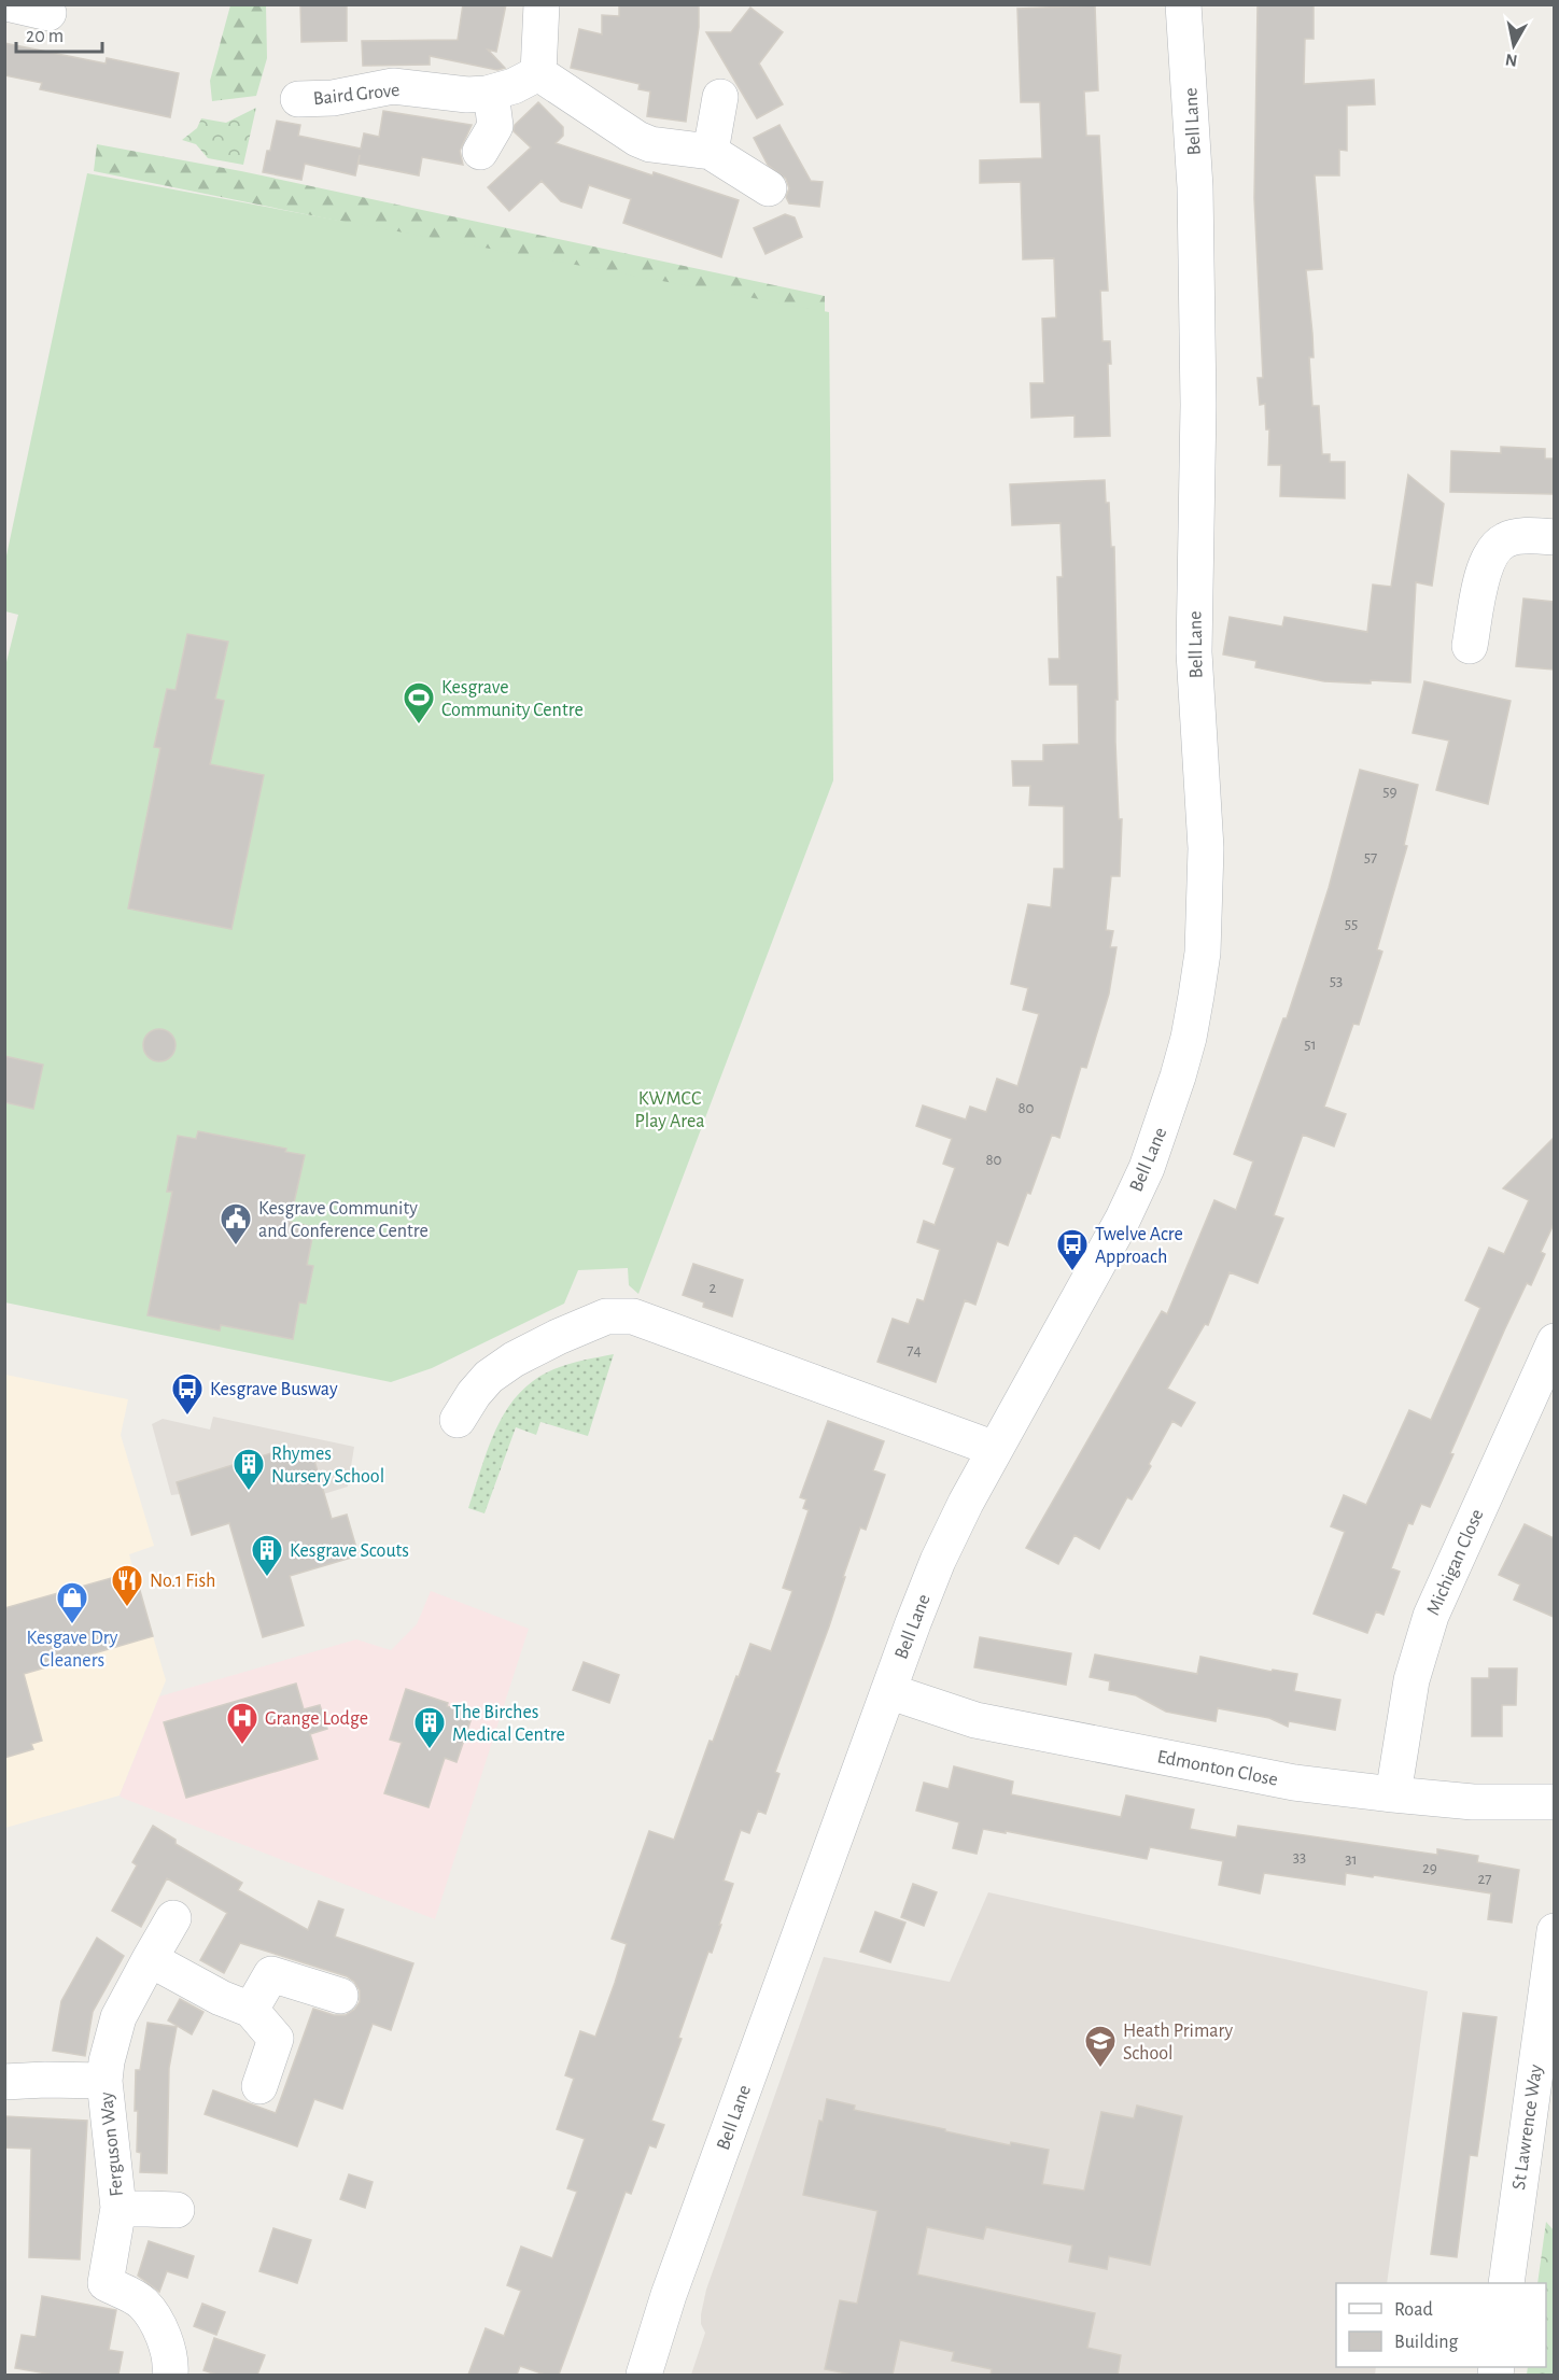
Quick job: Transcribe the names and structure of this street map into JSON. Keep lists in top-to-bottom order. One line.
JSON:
{"streets":{"street":["Baird Grove","Bell Lane","Michigan Close","Edmonton Close","St Lawrence Way","Ferguson Way"]},"crossings":[["Bell Lane","Edmonton Close"],["Michigan Close","Edmonton Close"]],"parks":["KWMCC Play Area"],"places":{"sports":["Kesgrave Community Centre"],"public building":["Kesgrave Community and Conference Centre"],"bus stop":["Twelve Acre Approach","Kesgrave Busway"],"building":["Rhymes Nursery School","Kesgrave Scouts","The Birches Medical Centre"],"restaurant":["No.1 Fish"],"shop":["Kesgave Dry Cleaners"],"hospital":["Grange Lodge"],"school or university":["Heath Primary School"]},"house_numbers":["59","57","55","53","51","80","80","2","74","33","31","29","27"],"legend":["Road","Building"],"scale_bar":"20 m","north":"bottom"}
